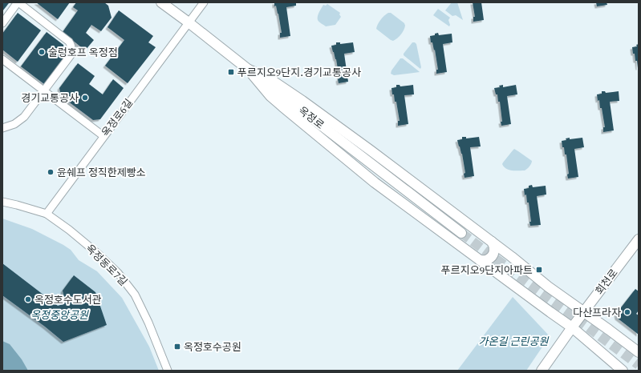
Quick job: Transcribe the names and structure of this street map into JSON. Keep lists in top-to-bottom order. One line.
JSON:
{"streets":{"main road":["옥정로","회천로"],"street":["옥정로6길","옥정동로7길"]},"crossings":[["옥정로6길","옥정로"],["옥정로6길","옥정동로7길"]],"parks":["옥정중앙공원","가온길 근린공원"],"places":{"other":["술렁호프 옥정점","경기교통공사","윤쉐프 정직한제빵소","옥정호수도서관","다산프라자"],"transit":["푸르지오9단지.경기교통공사","푸르지오9단지아파트","옥정호수공원"]}}
